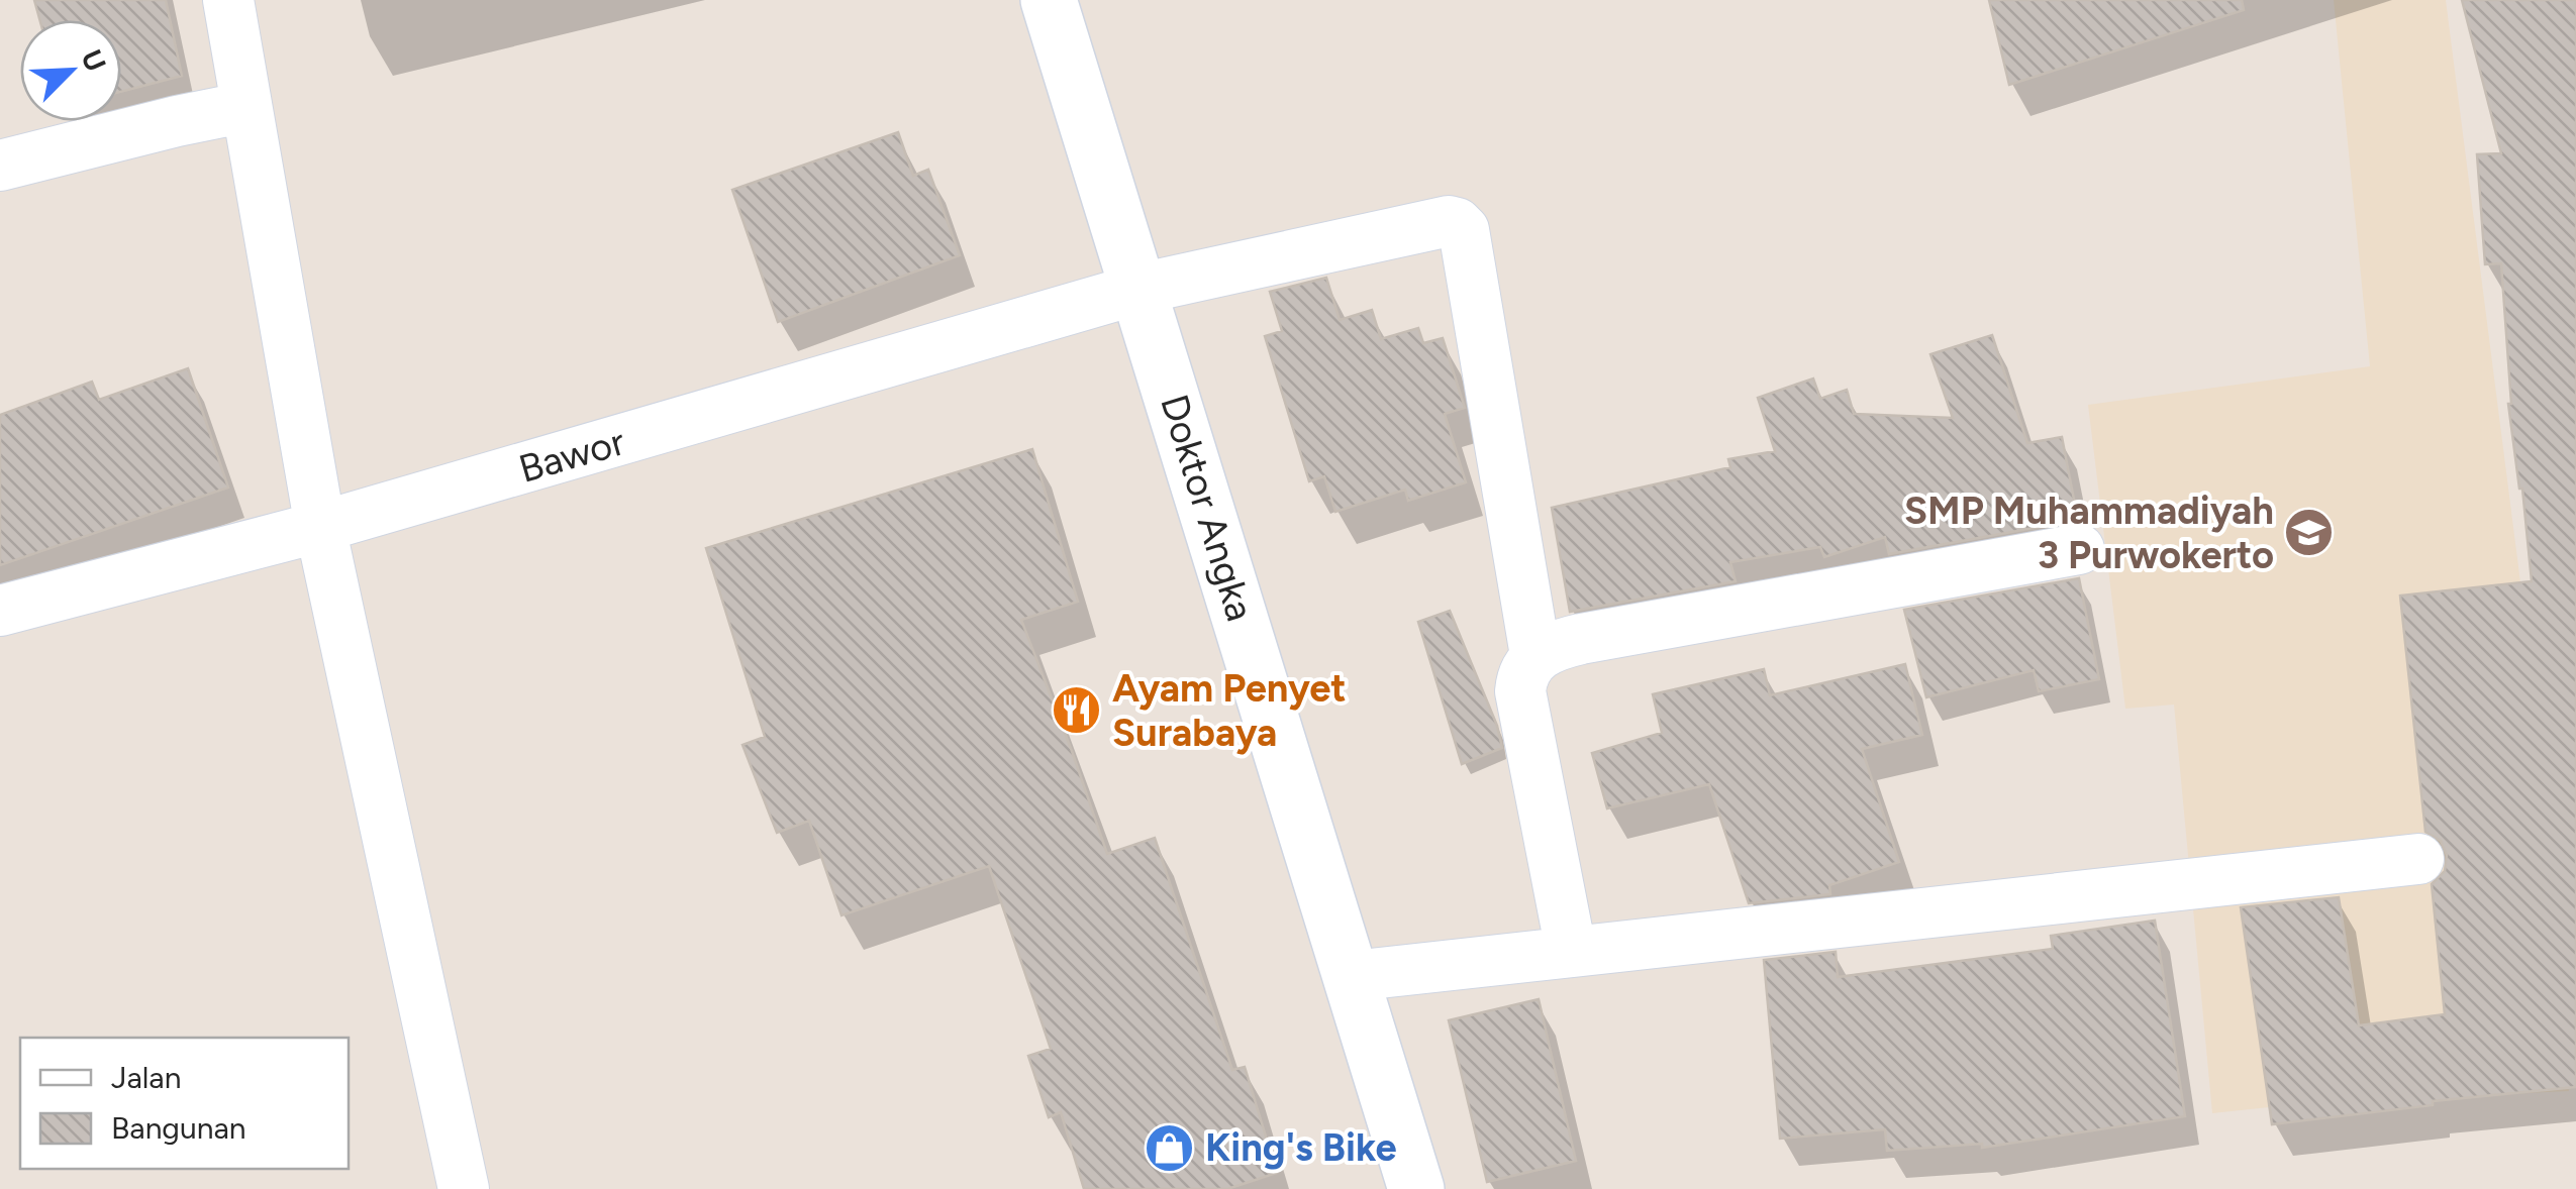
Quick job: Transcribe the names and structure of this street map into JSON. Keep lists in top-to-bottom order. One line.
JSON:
{"streets":{"street":["Bawor","Doktor Angka"]},"crossings":[["Bawor","Doktor Angka"]],"places":{"school or university":["SMP Muhammadiyah 3 Purwokerto"],"restaurant":["Ayam Penyet Surabaya"],"shop":["King's Bike"]},"legend":["Jalan","Bangunan"],"north":"top right"}
